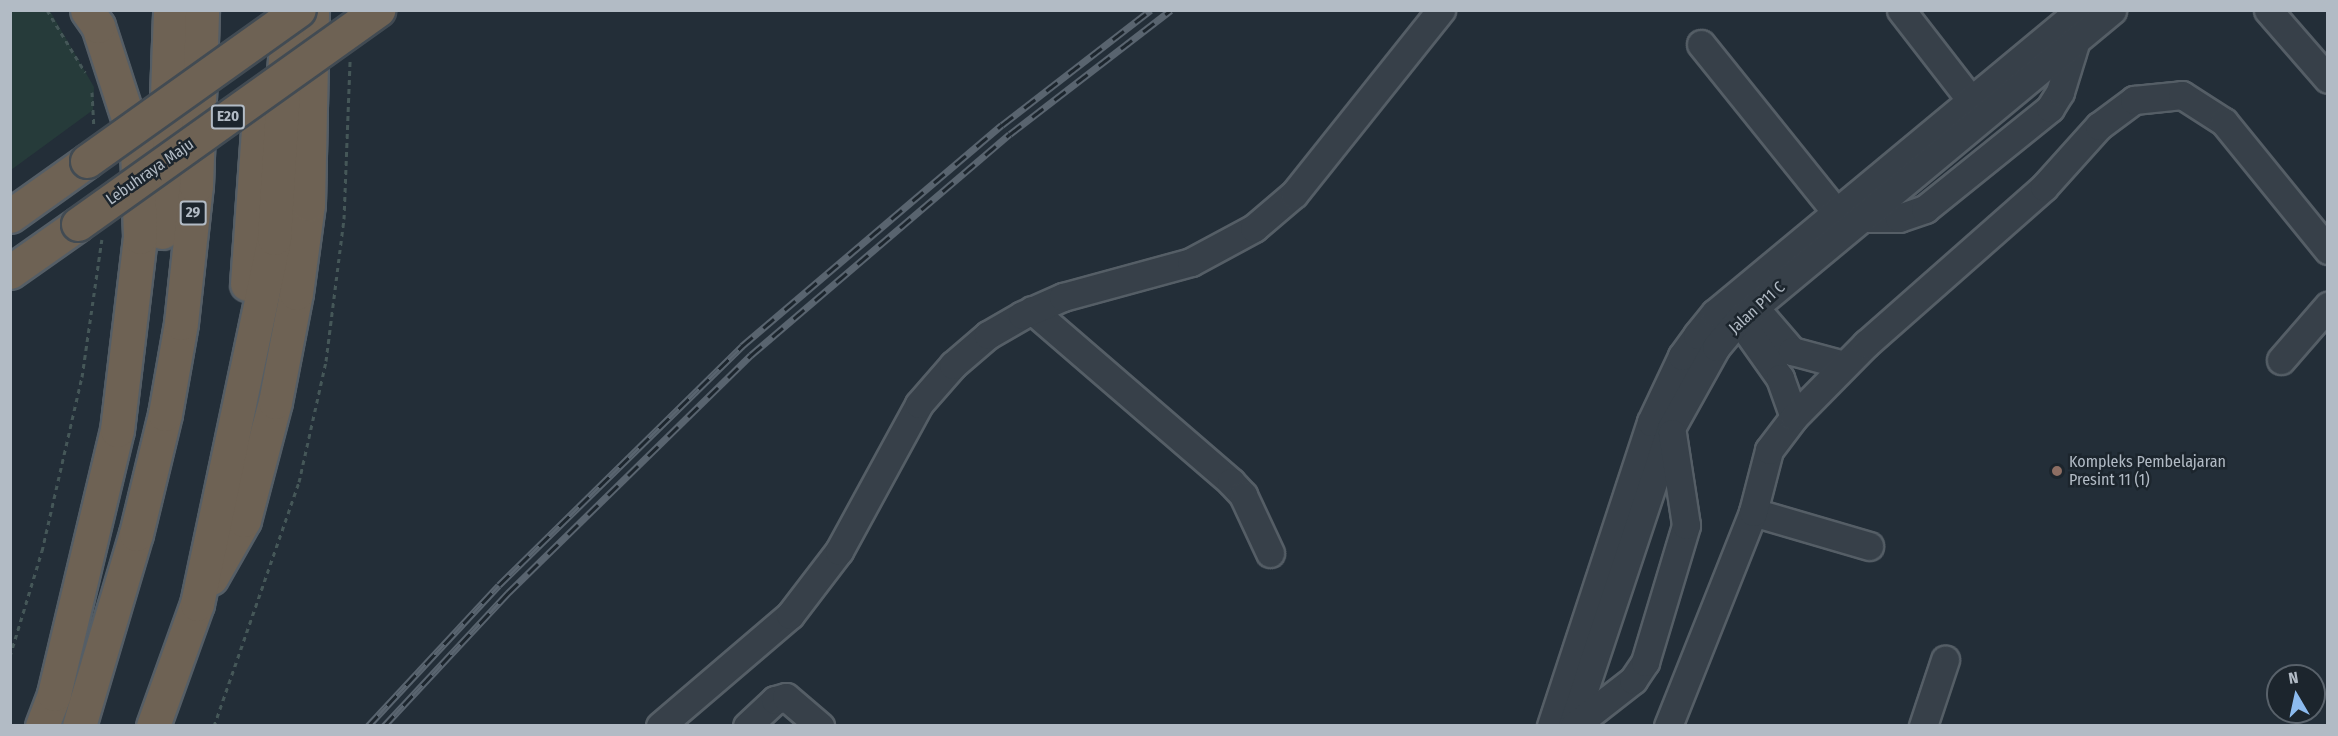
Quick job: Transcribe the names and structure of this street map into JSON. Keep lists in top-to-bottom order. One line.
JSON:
{"streets":{"highway":["E20","Lebuhraya Maju","29"],"street":["Jalan P11 C"]},"places":["Kompleks Pembelajaran Presint 11 (1)"],"north":"top"}
